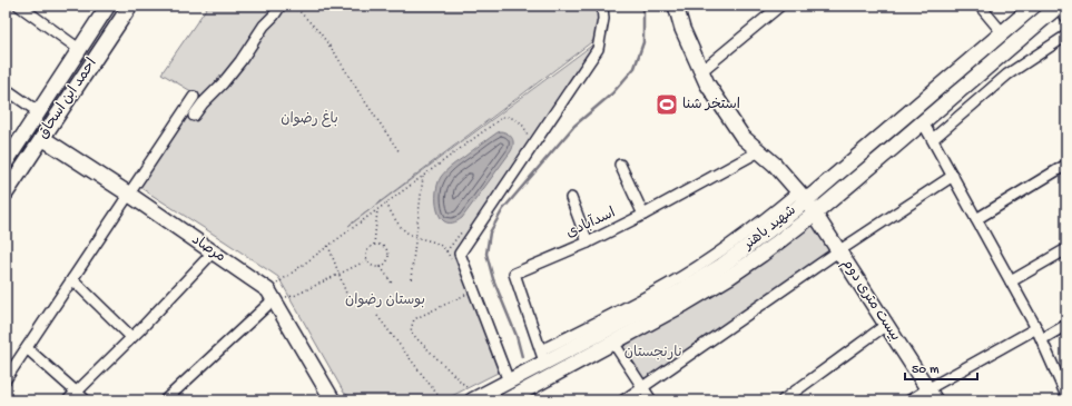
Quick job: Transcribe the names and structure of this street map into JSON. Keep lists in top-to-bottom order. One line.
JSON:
{"streets":{"main road":["احمد ابن اسحاق","شهید باهنر","مرصاد","بیست متری دوم"],"street":["اسدآبادی"]},"crossings":[["احمد ابن اسحاق","مرصاد"],["اسدآبادی","شهید باهنر"],["اسدآبادی","بیست متری دوم"],["شهید باهنر","بیست متری دوم"]],"parks":["باغ رضوان","بوستان رضوان","نارنجستان"],"places":{"sports":["استخر شنا"]},"scale_bar":"50 m"}
